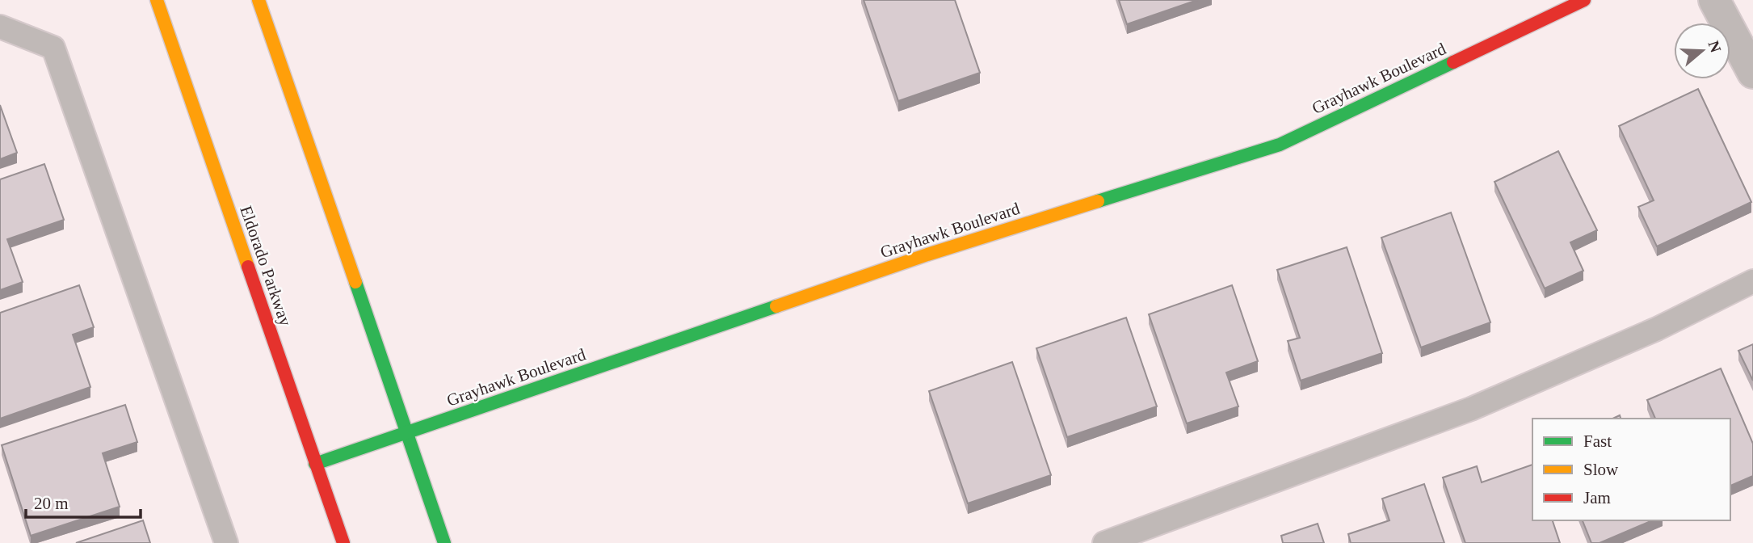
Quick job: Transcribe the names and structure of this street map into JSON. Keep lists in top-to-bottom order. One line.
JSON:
{"streets":{"street":["Grayhawk Boulevard","Eldorado Parkway"]},"crossings":[["Grayhawk Boulevard","Eldorado Parkway"]],"legend":["Fast","Slow","Jam"],"scale_bar":"20 m","north":"right"}
